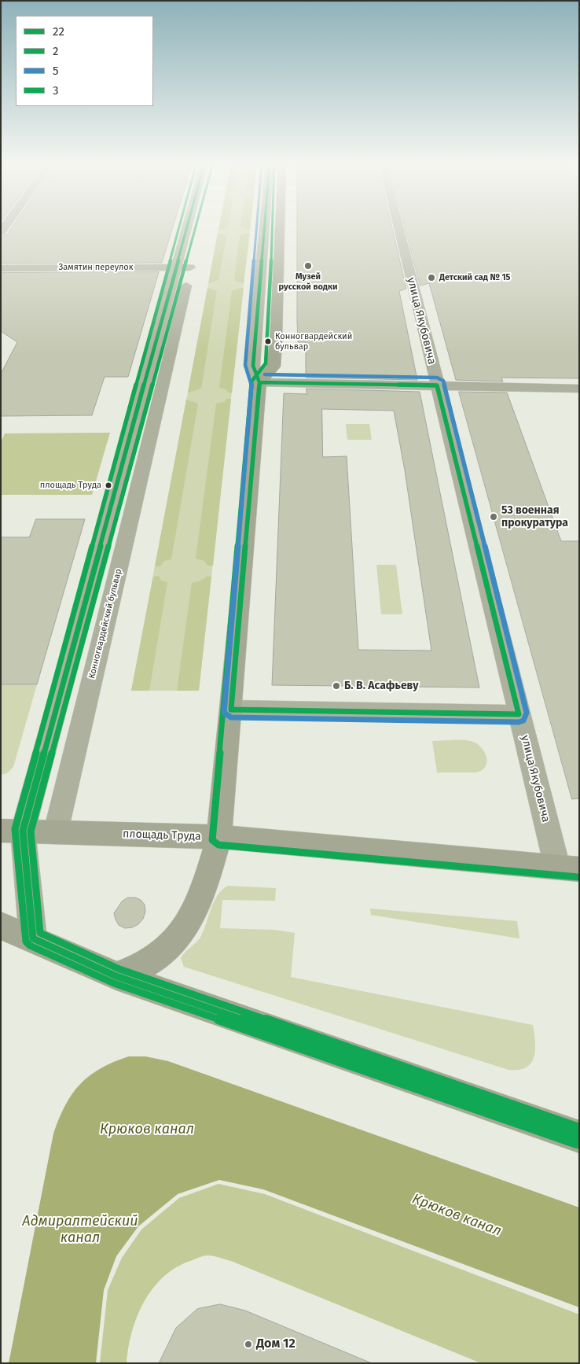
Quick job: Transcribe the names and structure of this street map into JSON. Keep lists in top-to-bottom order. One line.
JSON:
{"streets":{"main road":["площадь Труда"],"street":["Замятин переулок","улица Якубовича","Конногвардейский бульвар"]},"crossings":[["Замятин переулок","Конногвардейский бульвар"],["улица Якубовича","площадь Труда"],["Конногвардейский бульвар","площадь Труда"]],"water":["Крюков канал","Адмиралтейский канал"],"places":["Музей русской водки","Детский сад № 15","Конногвардейский бульвар","площадь Труда","53 военная прокуратура","Б. В. Асафьеву","Дом 12"],"lines":["transit line 22","transit line 2","transit line 5","transit line 3"],"legend":["22","2","5","3"]}
